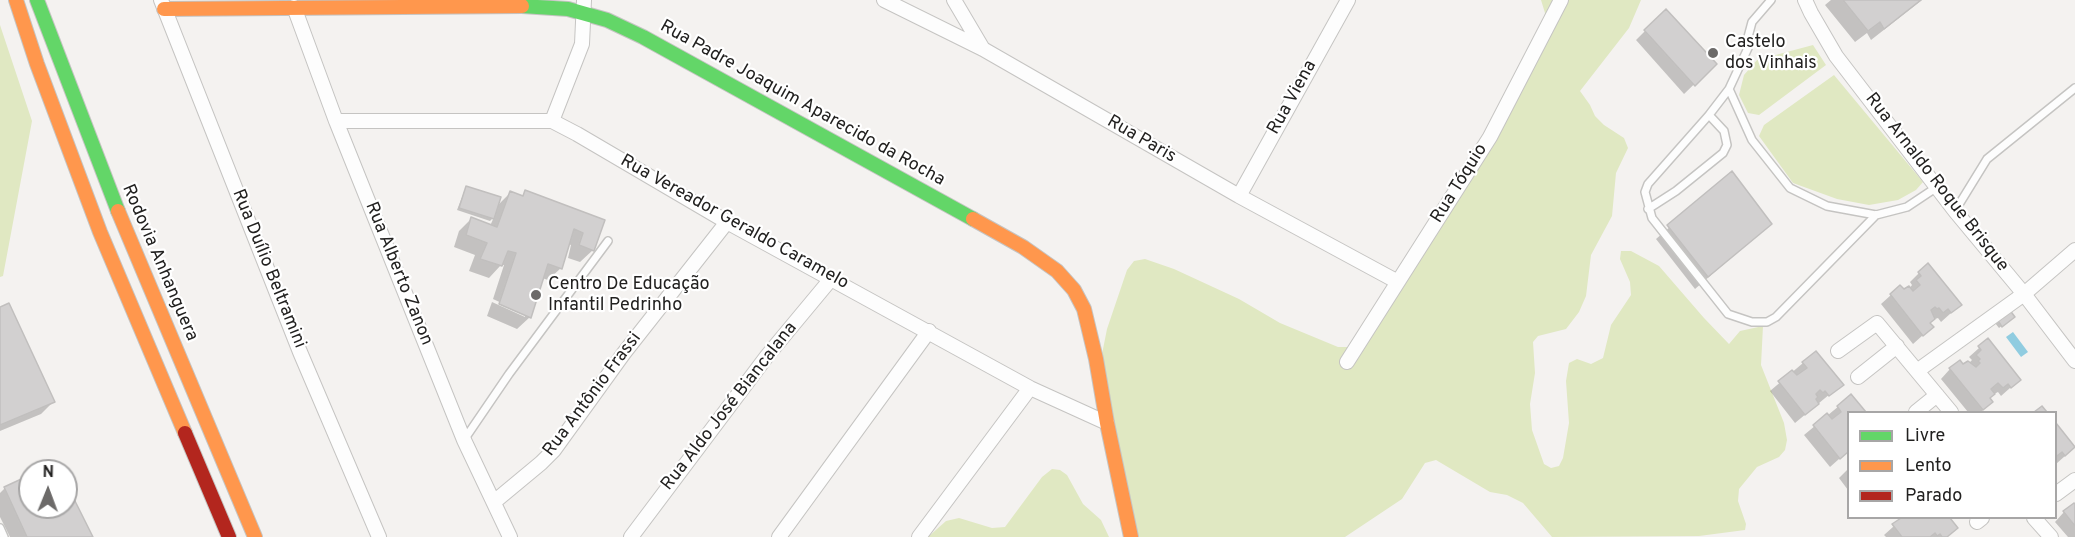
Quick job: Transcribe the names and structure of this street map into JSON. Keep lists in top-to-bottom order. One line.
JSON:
{"streets":{"main road":["Rua Padre Joaquim Aparecido da Rocha","Rodovia Anhanguera"],"street":["Rua Viena","Rua Paris","Rua Arnaldo Roque Brisque","Rua Tóquio","Rua Vereador Geraldo Caramelo","Rua Duílio Beltramini","Rua Alberto Zanon","Rua Antônio Frassi","Rua Aldo José Biancalana"]},"crossings":[["Rua Viena","Rua Paris"],["Rua Padre Joaquim Aparecido da Rocha","Rua Vereador Geraldo Caramelo"],["Rua Padre Joaquim Aparecido da Rocha","Rua Duílio Beltramini"],["Rua Padre Joaquim Aparecido da Rocha","Rua Alberto Zanon"],["Rua Paris","Rua Tóquio"],["Rua Vereador Geraldo Caramelo","Rua Alberto Zanon"],["Rua Vereador Geraldo Caramelo","Rua Antônio Frassi"],["Rua Vereador Geraldo Caramelo","Rua Aldo José Biancalana"],["Rua Alberto Zanon","Rua Antônio Frassi"]],"places":["Castelo dos Vinhais","Centro De Educação Infantil Pedrinho"],"legend":["Livre","Lento","Parado"],"north":"top"}
